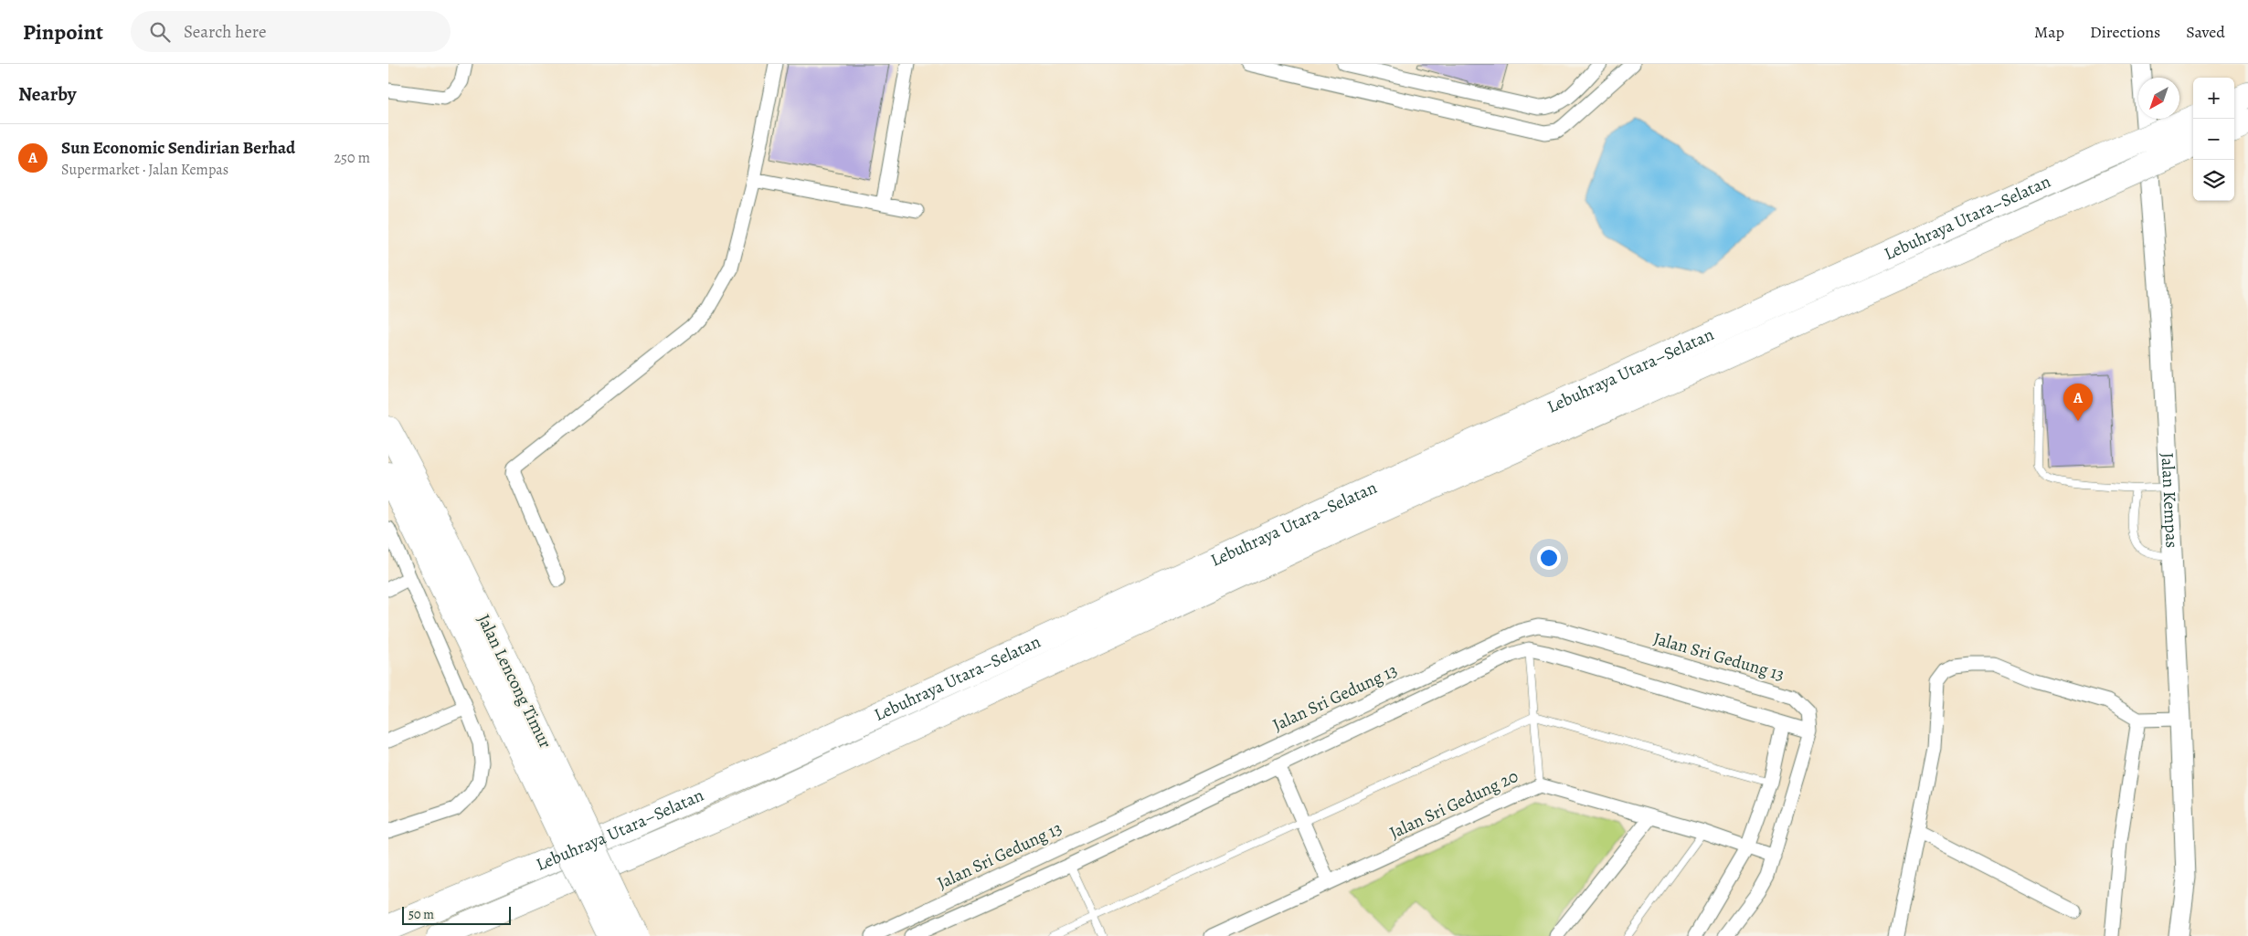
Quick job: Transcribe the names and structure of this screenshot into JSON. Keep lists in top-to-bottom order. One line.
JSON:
{"streets":{"highway":["Lebuhraya Utara–Selatan","Jalan Lencong Timur"],"main road":["Jalan Kempas"],"street":["Jalan Sri Gedung 13","Jalan Sri Gedung 20"]},"crossings":[["Jalan Sri Gedung 13","Jalan Sri Gedung 20"]],"scale_bar":"50 m","north":"bottom left","page":{"header":"Pinpoint","search":"Search here","nav":["Map","Directions","Saved"],"heading":"Nearby","map_buttons":["+","−"],"list":[{"mark":"A","name":"Sun Economic Sendirian Berhad","note":"Supermarket · Jalan Kempas","value":"250 m"}],"pins":"A","scale":"50 m"}}
